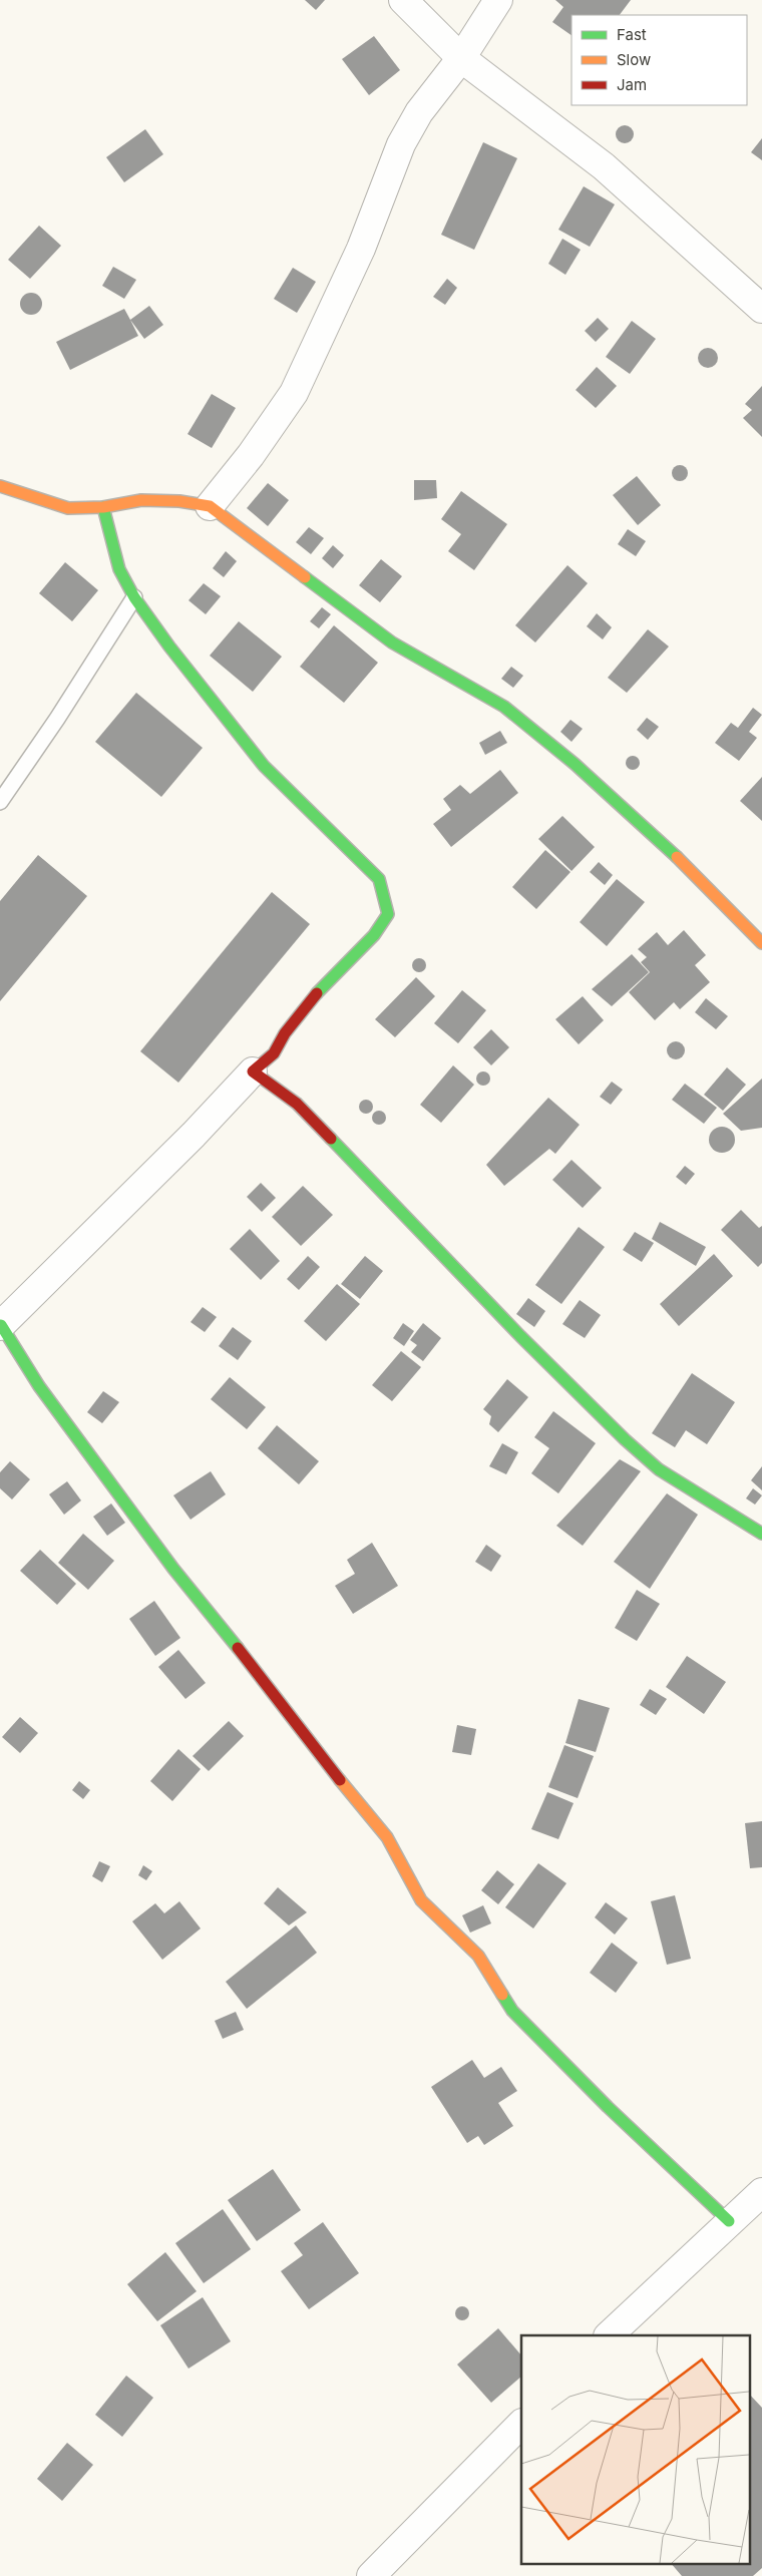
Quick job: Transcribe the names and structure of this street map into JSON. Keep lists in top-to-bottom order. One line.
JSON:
{"legend":["Fast","Slow","Jam"]}
